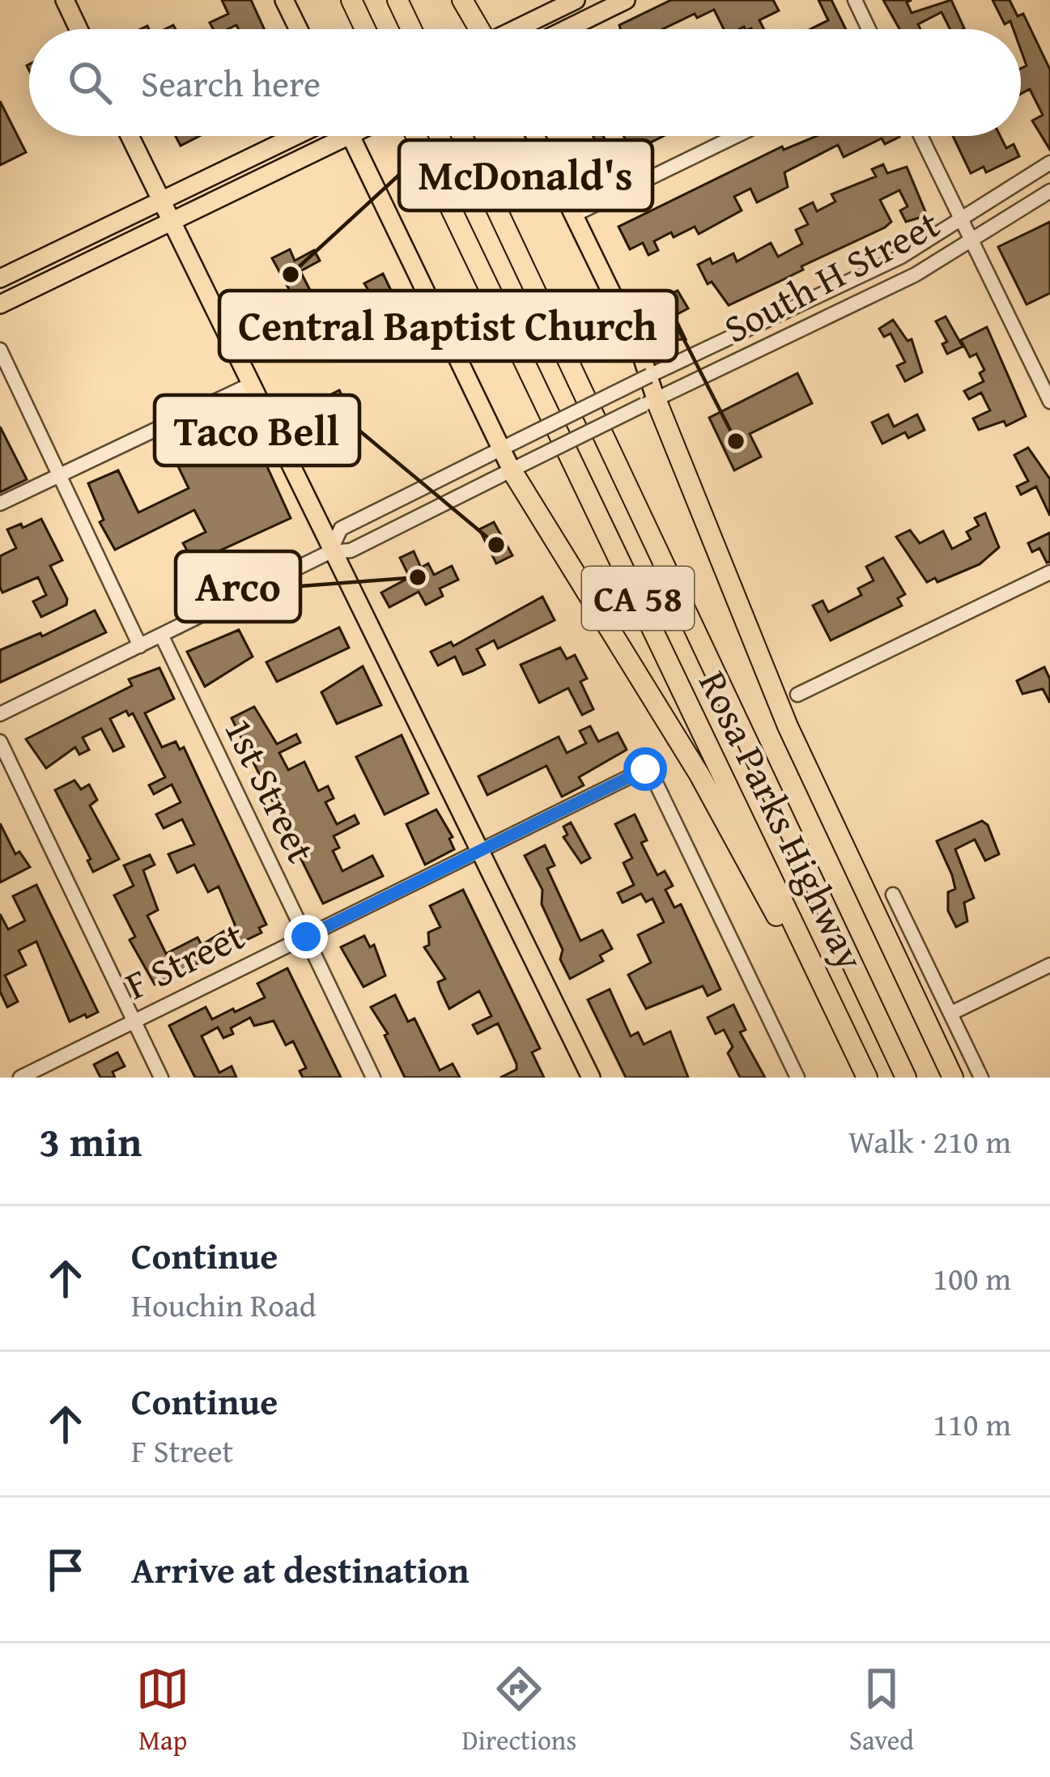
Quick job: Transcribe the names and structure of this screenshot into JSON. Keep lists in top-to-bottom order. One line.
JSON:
{"streets":{"highway":["CA 58","Rosa Parks Highway"],"street":["South H Street","1st Street","F Street"]},"crossings":[["1st Street","F Street"]],"places":["McDonald's","Central Baptist Church","Taco Bell","Arco"],"page":{"search":"Search here","heading":["3 min","Walk · 210 m"],"list":[["Continue","Houchin Road","100 m"],["Continue","F Street","110 m"],"Arrive at destination"],"nav":["Map","Directions","Saved"]}}
